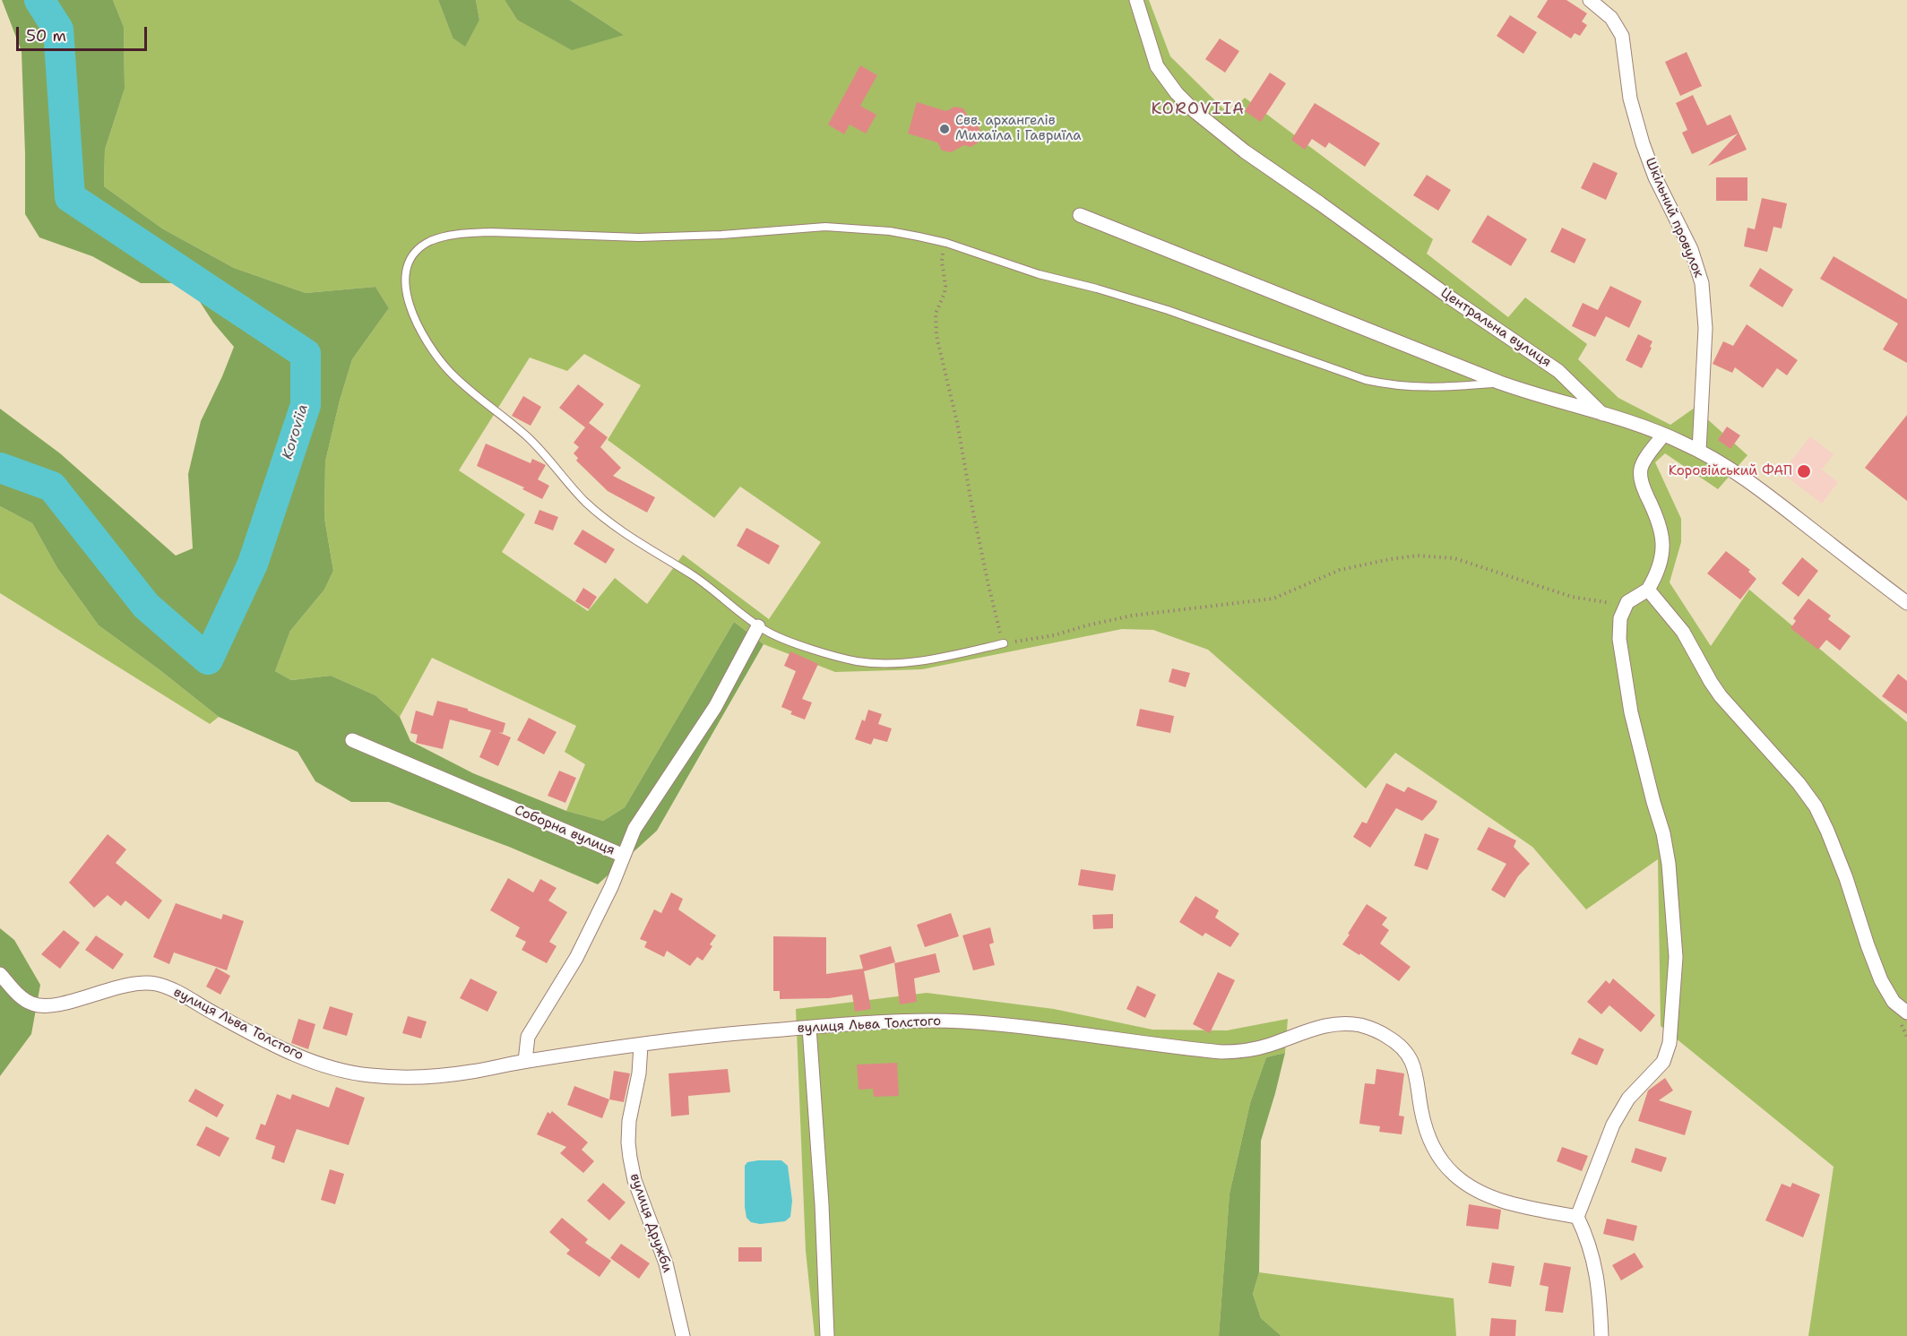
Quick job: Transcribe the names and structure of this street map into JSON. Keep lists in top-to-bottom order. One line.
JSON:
{"streets":{"street":["Шкільний провулок","Центральна вулиця","Соборна вулиця","вулиця Льва Толстого","вулиця Дружби"]},"crossings":[["Шкільний провулок","Центральна вулиця"],["Соборна вулиця","вулиця Льва Толстого"],["вулиця Льва Толстого","вулиця Дружби"]],"districts":["KOROVIIA"],"water":["Koroviia"],"places":["Свв. архангелів Михаїла і Гавриїла","Коровійський ФАП"],"scale_bar":"50 m"}
